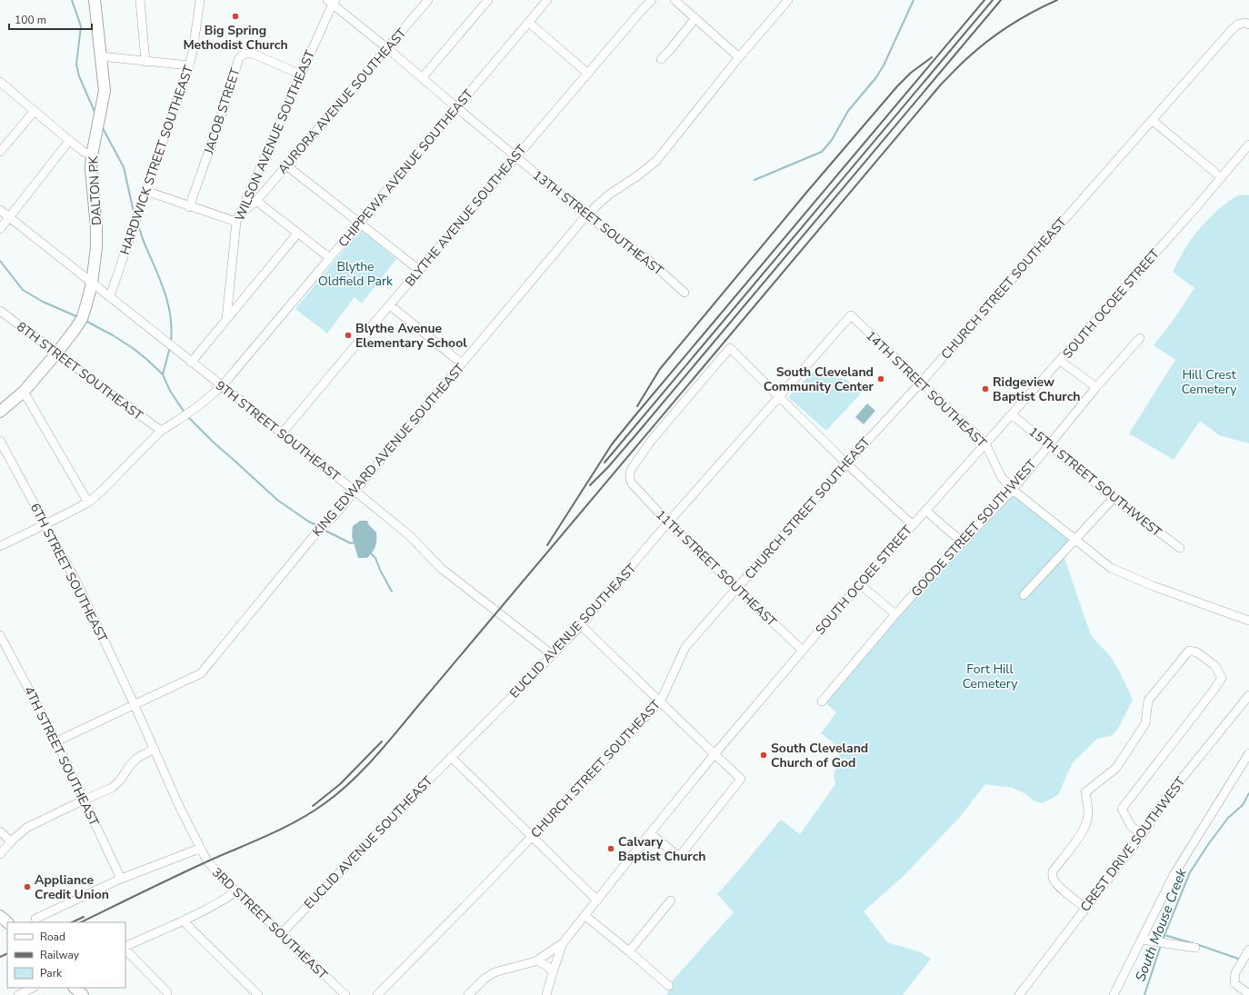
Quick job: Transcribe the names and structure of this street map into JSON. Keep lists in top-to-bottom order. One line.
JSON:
{"streets":{"main road":["DALTON PK"],"street":["AURORA AVENUE SOUTHEAST","JACOB STREET","WILSON AVENUE SOUTHEAST","HARDWICK STREET SOUTHEAST","CHIPPEWA AVENUE SOUTHEAST","BLYTHE AVENUE SOUTHEAST","13TH STREET SOUTHEAST","CHURCH STREET SOUTHEAST","SOUTH OCOEE STREET","8TH STREET SOUTHEAST","14TH STREET SOUTHEAST","9TH STREET SOUTHEAST","KING EDWARD AVENUE SOUTHEAST","15TH STREET SOUTHWEST","GOODE STREET SOUTHWEST","11TH STREET SOUTHEAST","6TH STREET SOUTHEAST","EUCLID AVENUE SOUTHEAST","4TH STREET SOUTHEAST","CREST DRIVE SOUTHWEST","3RD STREET SOUTHEAST"]},"crossings":[["AURORA AVENUE SOUTHEAST","WILSON AVENUE SOUTHEAST"],["AURORA AVENUE SOUTHEAST","13TH STREET SOUTHEAST"],["JACOB STREET","WILSON AVENUE SOUTHEAST"],["WILSON AVENUE SOUTHEAST","13TH STREET SOUTHEAST"],["HARDWICK STREET SOUTHEAST","9TH STREET SOUTHEAST"],["CHIPPEWA AVENUE SOUTHEAST","13TH STREET SOUTHEAST"],["CHIPPEWA AVENUE SOUTHEAST","8TH STREET SOUTHEAST"],["CHIPPEWA AVENUE SOUTHEAST","9TH STREET SOUTHEAST"],["CHIPPEWA AVENUE SOUTHEAST","6TH STREET SOUTHEAST"],["DALTON PK","8TH STREET SOUTHEAST"],["DALTON PK","9TH STREET SOUTHEAST"],["BLYTHE AVENUE SOUTHEAST","13TH STREET SOUTHEAST"],["BLYTHE AVENUE SOUTHEAST","9TH STREET SOUTHEAST"],["13TH STREET SOUTHEAST","KING EDWARD AVENUE SOUTHEAST"],["CHURCH STREET SOUTHEAST","14TH STREET SOUTHEAST"],["CHURCH STREET SOUTHEAST","11TH STREET SOUTHEAST"],["SOUTH OCOEE STREET","14TH STREET SOUTHEAST"],["SOUTH OCOEE STREET","15TH STREET SOUTHWEST"],["SOUTH OCOEE STREET","11TH STREET SOUTHEAST"],["14TH STREET SOUTHEAST","GOODE STREET SOUTHWEST"],["14TH STREET SOUTHEAST","EUCLID AVENUE SOUTHEAST"],["9TH STREET SOUTHEAST","KING EDWARD AVENUE SOUTHEAST"],["9TH STREET SOUTHEAST","EUCLID AVENUE SOUTHEAST"],["KING EDWARD AVENUE SOUTHEAST","6TH STREET SOUTHEAST"],["KING EDWARD AVENUE SOUTHEAST","4TH STREET SOUTHEAST"],["15TH STREET SOUTHWEST","GOODE STREET SOUTHWEST"],["11TH STREET SOUTHEAST","EUCLID AVENUE SOUTHEAST"],["6TH STREET SOUTHEAST","3RD STREET SOUTHEAST"],["EUCLID AVENUE SOUTHEAST","3RD STREET SOUTHEAST"]],"water":["South Mouse Creek"],"parks":["Blythe Oldfield Park","Hill Crest Cemetery","Fort Hill Cemetery"],"places":["Big Spring Methodist Church","Blythe Avenue Elementary School","South Cleveland Community Center","Ridgeview Baptist Church","South Cleveland Church of God","Calvary Baptist Church","Appliance Credit Union"],"legend":["Road","Railway","Park"],"scale_bar":"100 m"}
